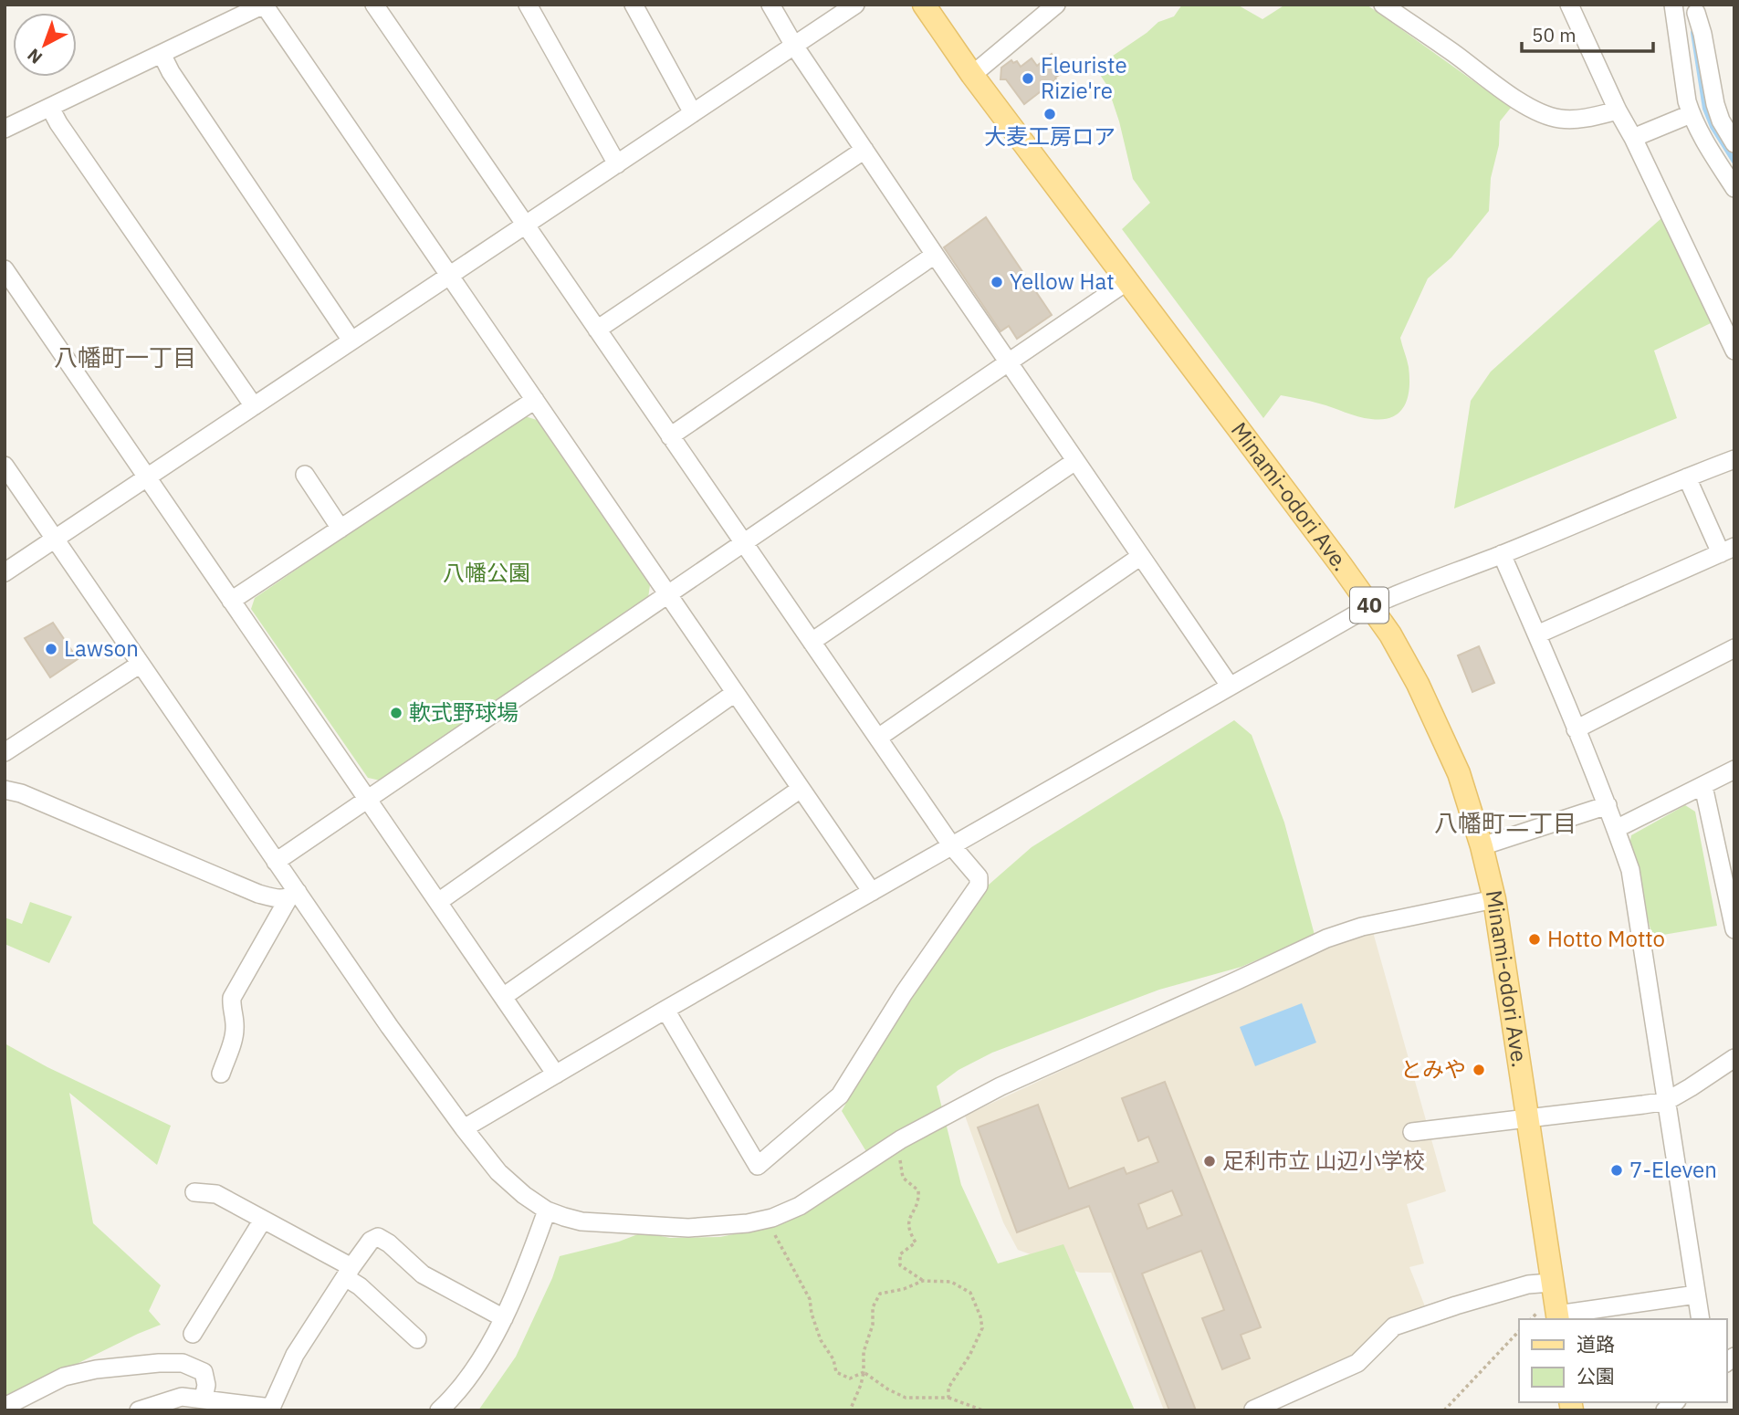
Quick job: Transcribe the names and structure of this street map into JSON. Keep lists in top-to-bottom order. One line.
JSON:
{"streets":{"main road":["Minami-odori Ave.","40"]},"districts":["八幡町一丁目","八幡町二丁目"],"parks":["八幡公園"],"places":["Fleuriste Rizie're","大麦工房ロア","Yellow Hat","Lawson","軟式野球場","Hotto Motto","とみや","足利市立 山辺小学校","7-Eleven"],"legend":["道路","公園"],"scale_bar":"50 m","north":"bottom left"}
